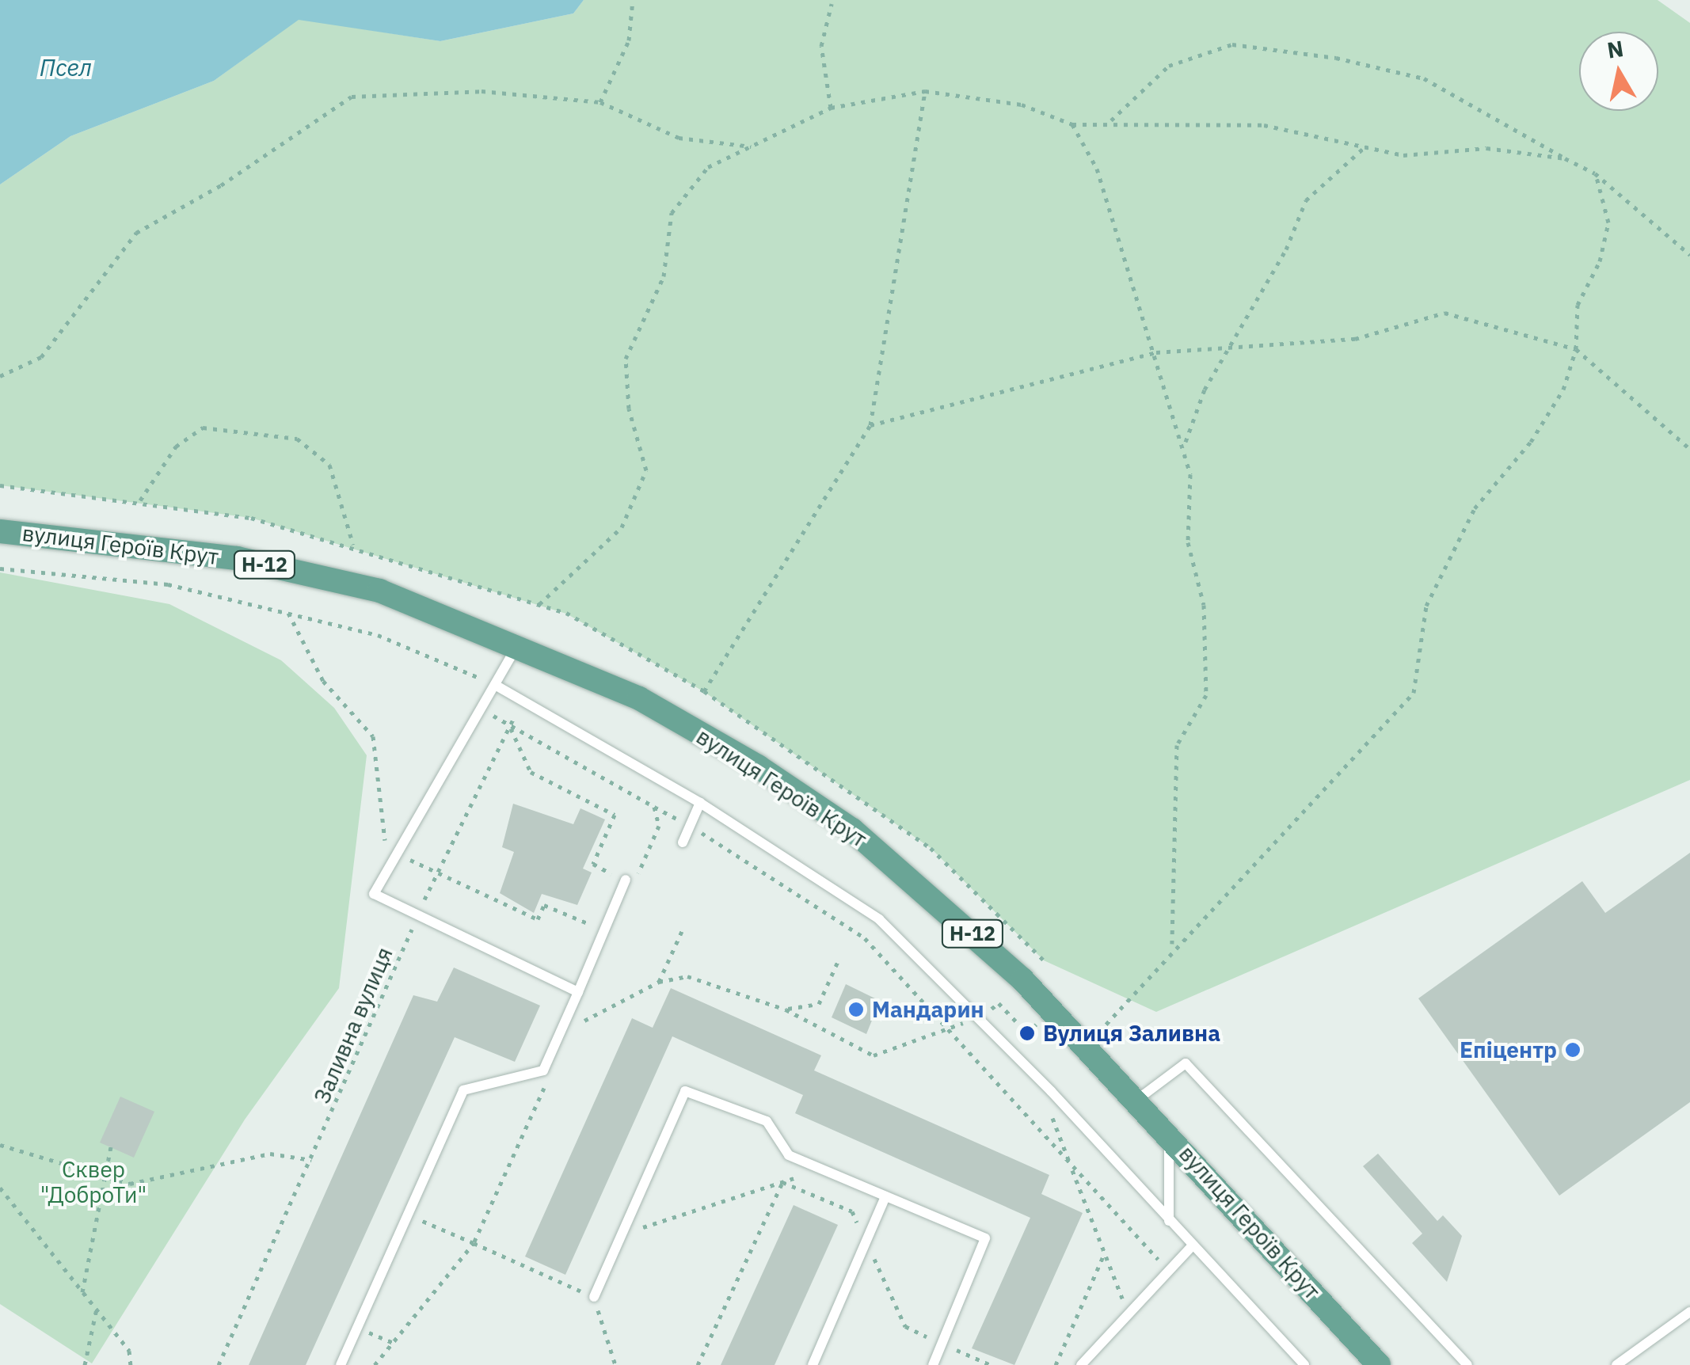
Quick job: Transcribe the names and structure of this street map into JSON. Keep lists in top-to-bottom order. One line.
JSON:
{"streets":{"main road":["вулиця Героїв Крут","Н-12"],"path":["Заливна вулиця"]},"water":["Псел"],"parks":["Сквер \"ДоброТи\""],"places":["Мандарин","Вулиця Заливна","Епіцентр"],"north":"top"}
